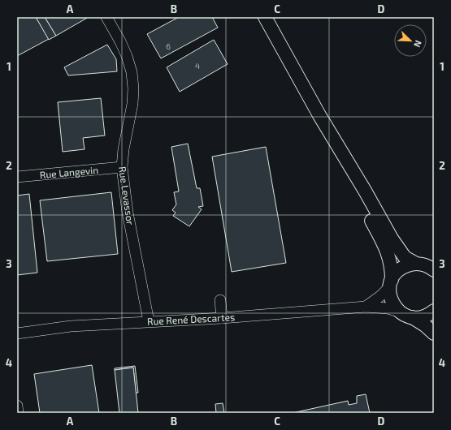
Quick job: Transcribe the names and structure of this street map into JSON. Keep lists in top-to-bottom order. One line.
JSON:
{"streets":{"street":["Rue Langevin","Rue Levassor","Rue René Descartes"]},"crossings":[["Rue Langevin","Rue Levassor"],["Rue Levassor","Rue René Descartes"]],"house_numbers":["6","4"],"north":"bottom right","grid":{"columns":["A","B","C","D"],"rows":["1","2","3","4"]}}
